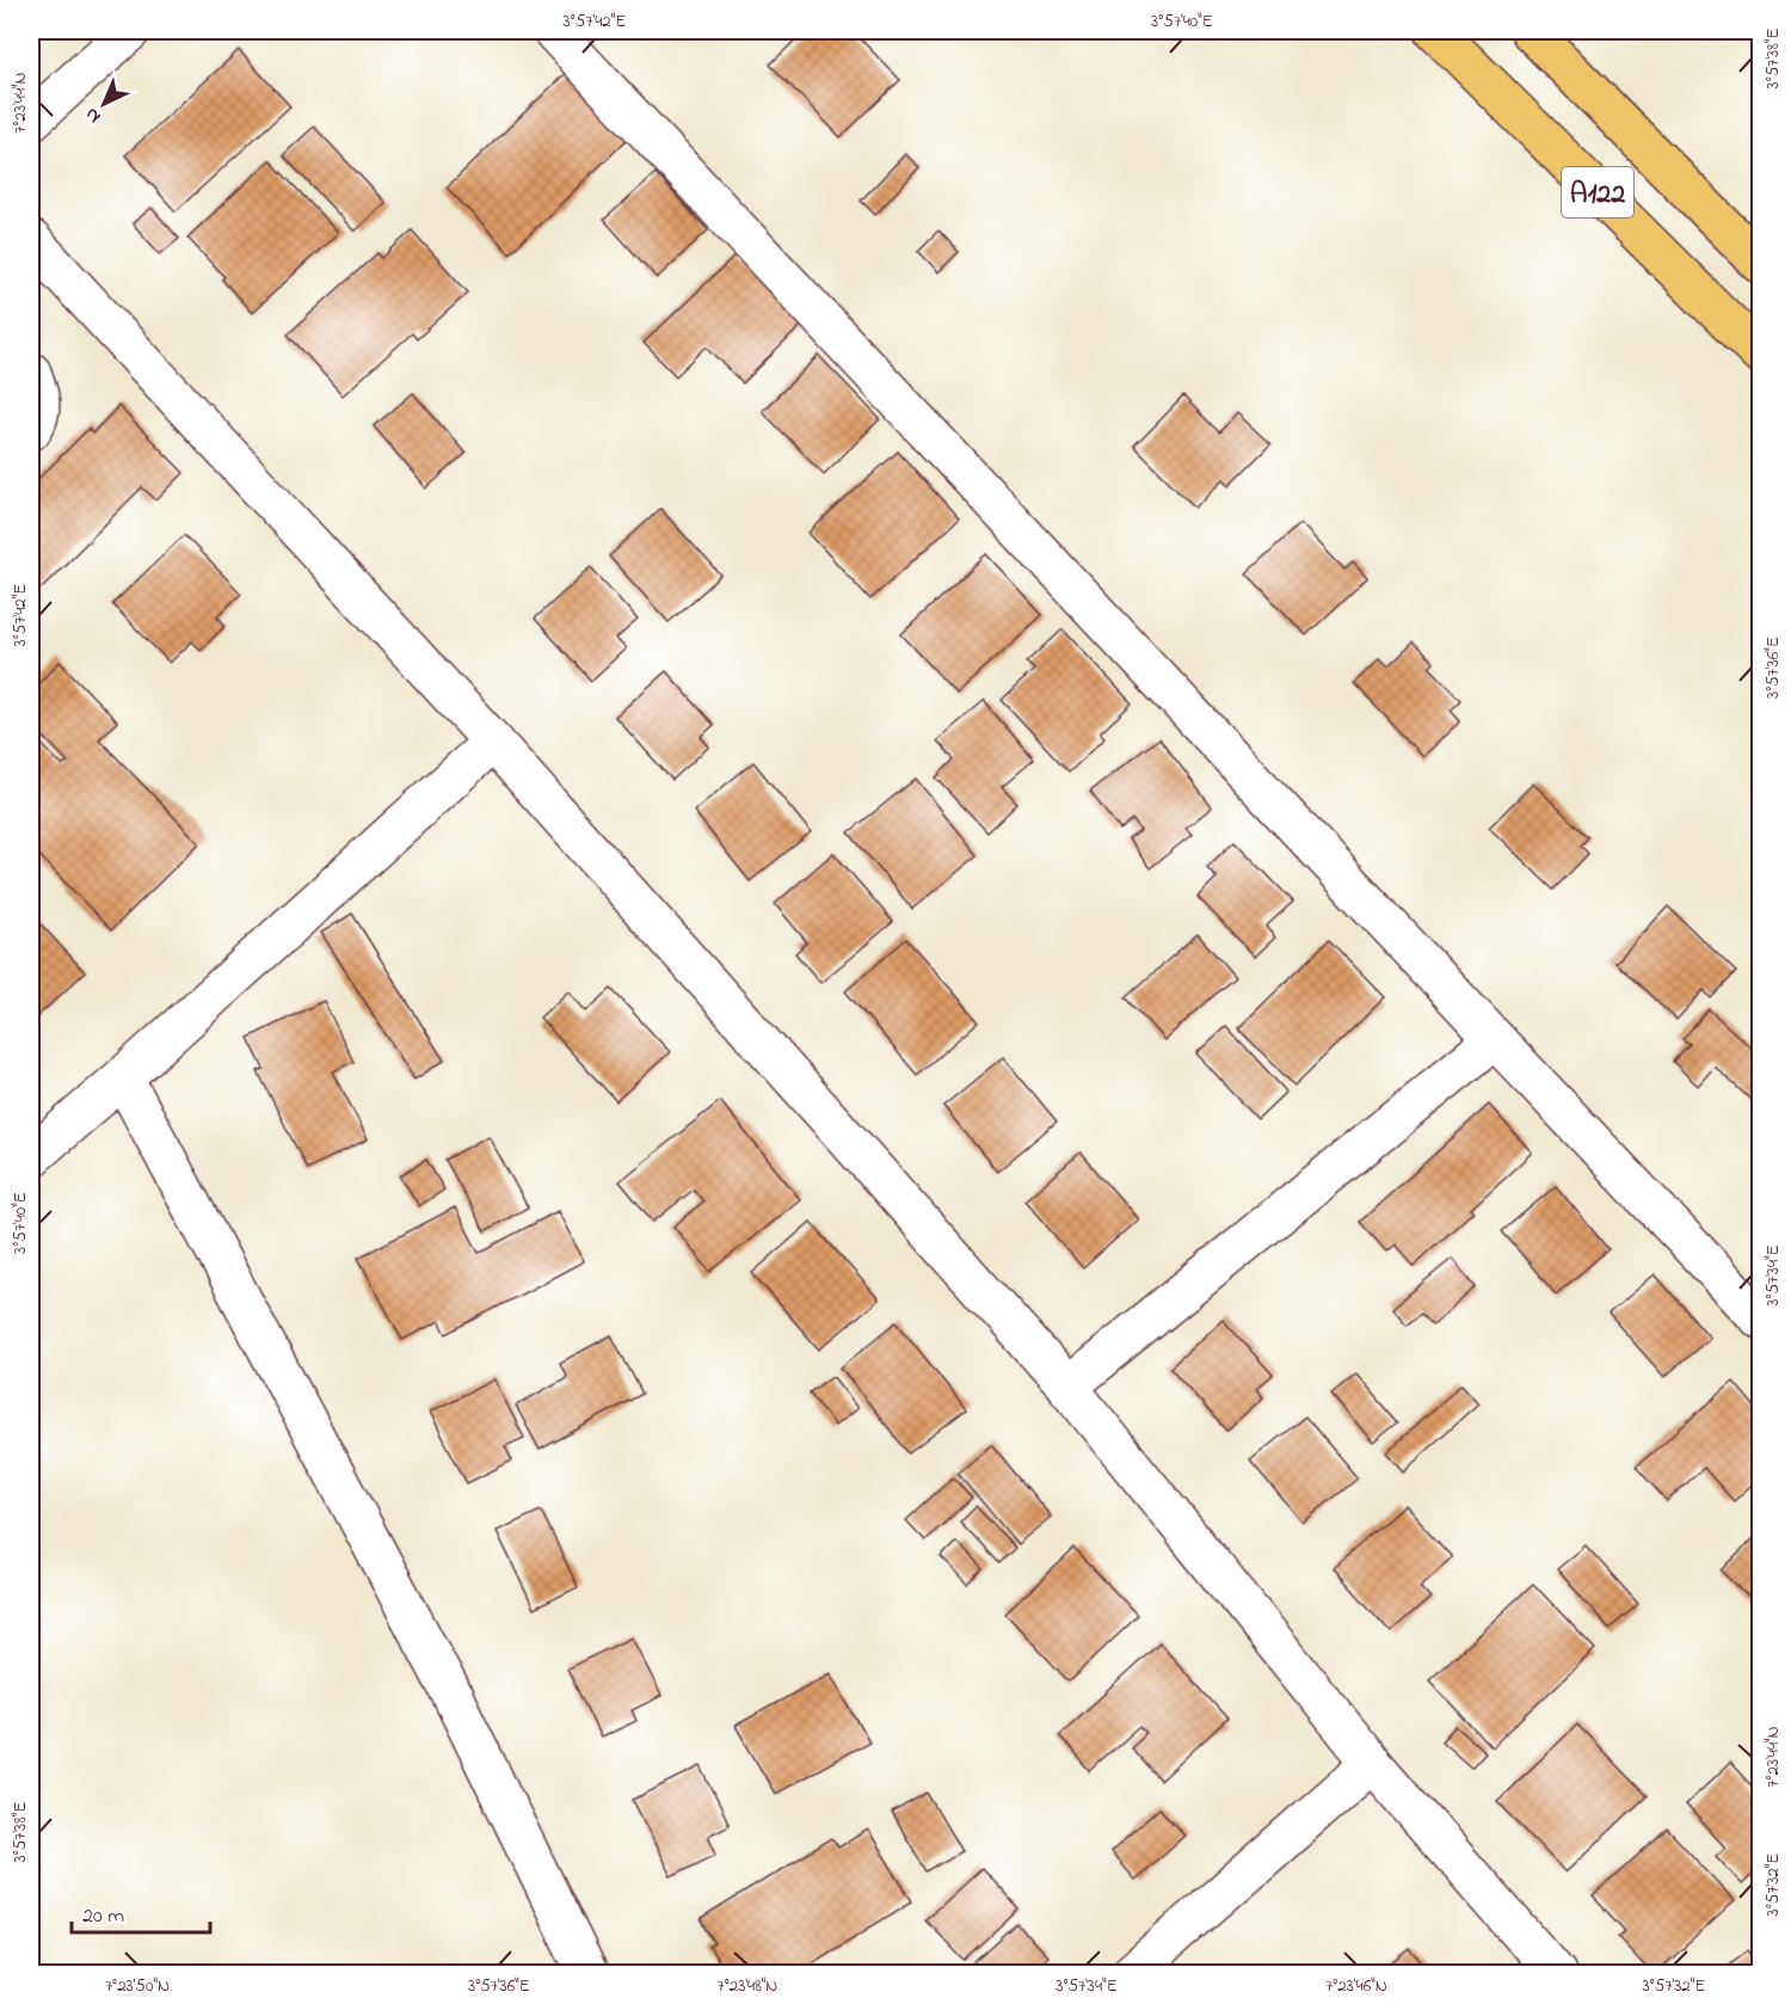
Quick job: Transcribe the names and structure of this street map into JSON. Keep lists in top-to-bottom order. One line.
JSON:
{"streets":{"highway":["A122"]},"scale_bar":"20 m","north":"bottom left","coordinates":["3°57'42\"E","3°57'40\"E","3°57'38\"E","7°23'44\"N","3°57'36\"E","3°57'34\"E","3°57'32\"E","7°23'50\"N","7°23'48\"N","7°23'46\"N"]}
